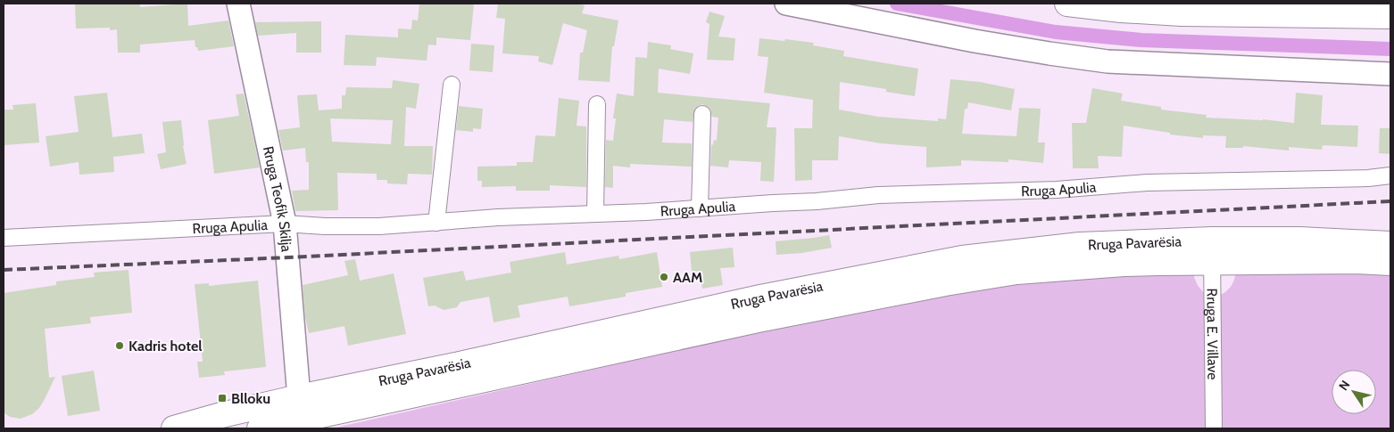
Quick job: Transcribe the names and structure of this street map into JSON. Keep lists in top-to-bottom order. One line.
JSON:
{"streets":{"main road":["Rruga Pavarësia"],"street":["Rruga Apulia","Rruga Teofik Skilja","Rruga E. Villave"]},"crossings":[["Rruga Apulia","Rruga Teofik Skilja"],["Rruga Teofik Skilja","Rruga Pavarësia"],["Rruga Pavarësia","Rruga E. Villave"]],"places":{"other":["AAM","Kadris hotel"],"transit":["Blloku"]},"north":"top left"}
